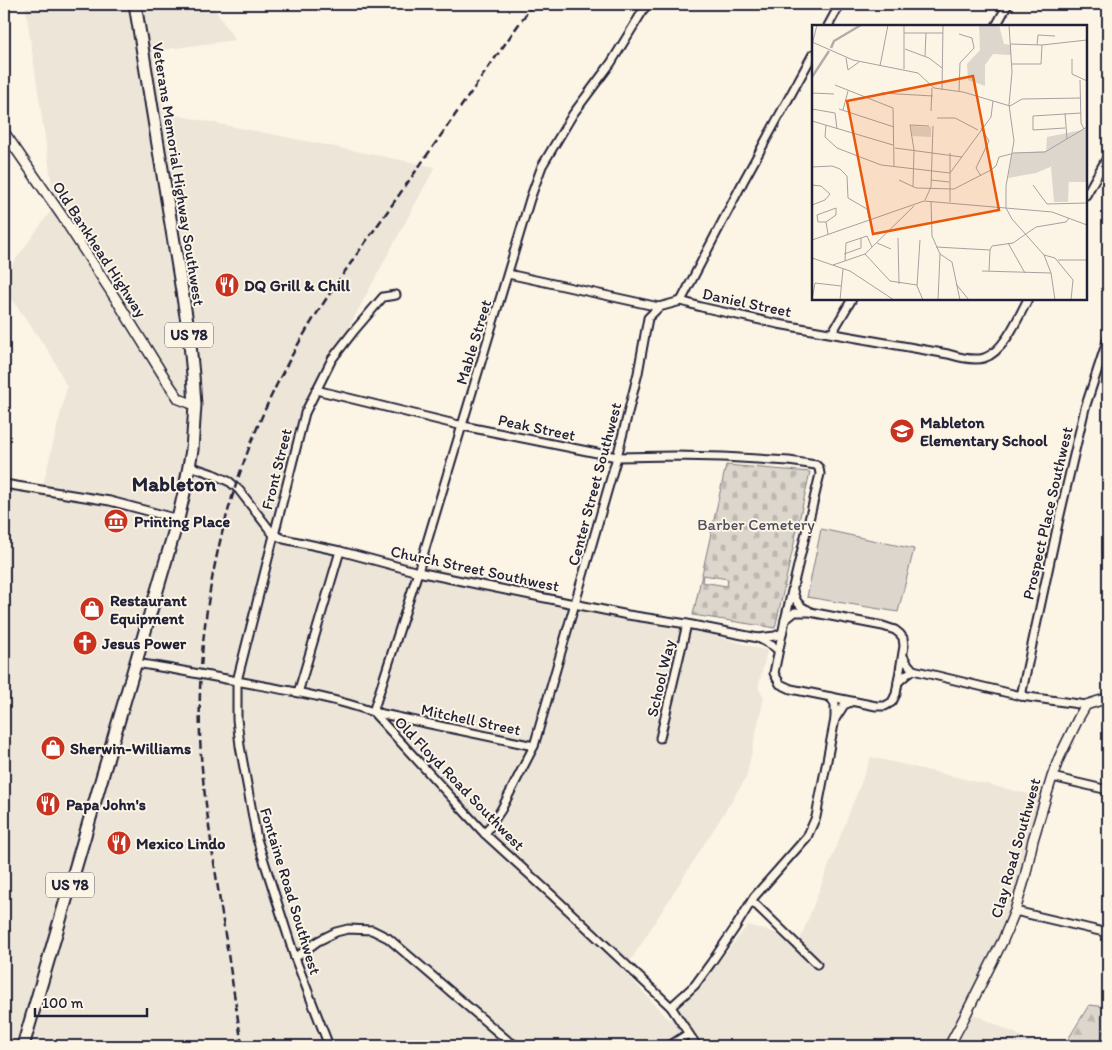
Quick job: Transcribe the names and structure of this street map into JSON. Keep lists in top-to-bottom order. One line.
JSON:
{"streets":{"main road":["Veterans Memorial Highway Southwest","US 78"],"street":["Old Bankhead Highway","Daniel Street","Mable Street","Peak Street","Front Street","Center Street Southwest","Prospect Place Southwest","Church Street Southwest","School Way","Mitchell Street","Old Floyd Road Southwest","Clay Road Southwest","Fontaine Road Southwest"]},"crossings":[["Veterans Memorial Highway Southwest","Old Bankhead Highway"],["Veterans Memorial Highway Southwest","Old Floyd Road Southwest"],["Daniel Street","Mable Street"],["Daniel Street","Center Street Southwest"],["Mable Street","Peak Street"],["Mable Street","Church Street Southwest"],["Mable Street","Mitchell Street"],["Mable Street","Old Floyd Road Southwest"],["Peak Street","Front Street"],["Peak Street","Center Street Southwest"],["Front Street","Church Street Southwest"],["Front Street","Old Floyd Road Southwest"],["Front Street","Fontaine Road Southwest"],["Center Street Southwest","Church Street Southwest"],["Center Street Southwest","Mitchell Street"],["Center Street Southwest","Old Floyd Road Southwest"],["Church Street Southwest","School Way"],["Mitchell Street","Old Floyd Road Southwest"],["Old Floyd Road Southwest","Fontaine Road Southwest"]],"districts":["Mableton"],"parks":["Barber Cemetery"],"places":{"restaurant":["DQ Grill & Chill","Papa John's","Mexico Lindo"],"school or university":["Mableton Elementary School"],"museum":["Printing Place"],"shop":["Restaurant Equipment","Sherwin-Williams"],"church":["Jesus Power"]},"scale_bar":"100 m"}
